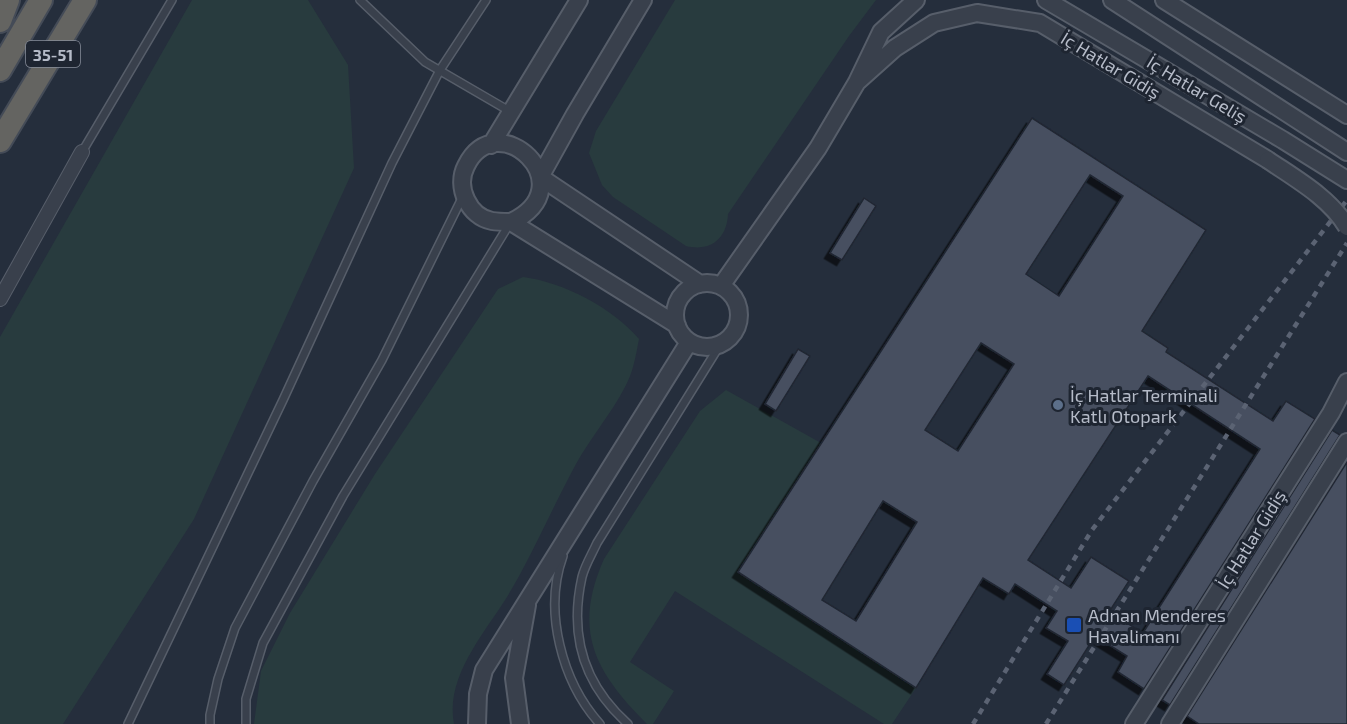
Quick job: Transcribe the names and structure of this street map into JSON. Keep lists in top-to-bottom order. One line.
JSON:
{"streets":{"highway":["35-51"],"street":["İç Hatlar Gidiş","İç Hatlar Geliş"]},"places":{"other":["İç Hatlar Terminali Katlı Otopark"],"transit":["Adnan Menderes Havalimanı"]}}
